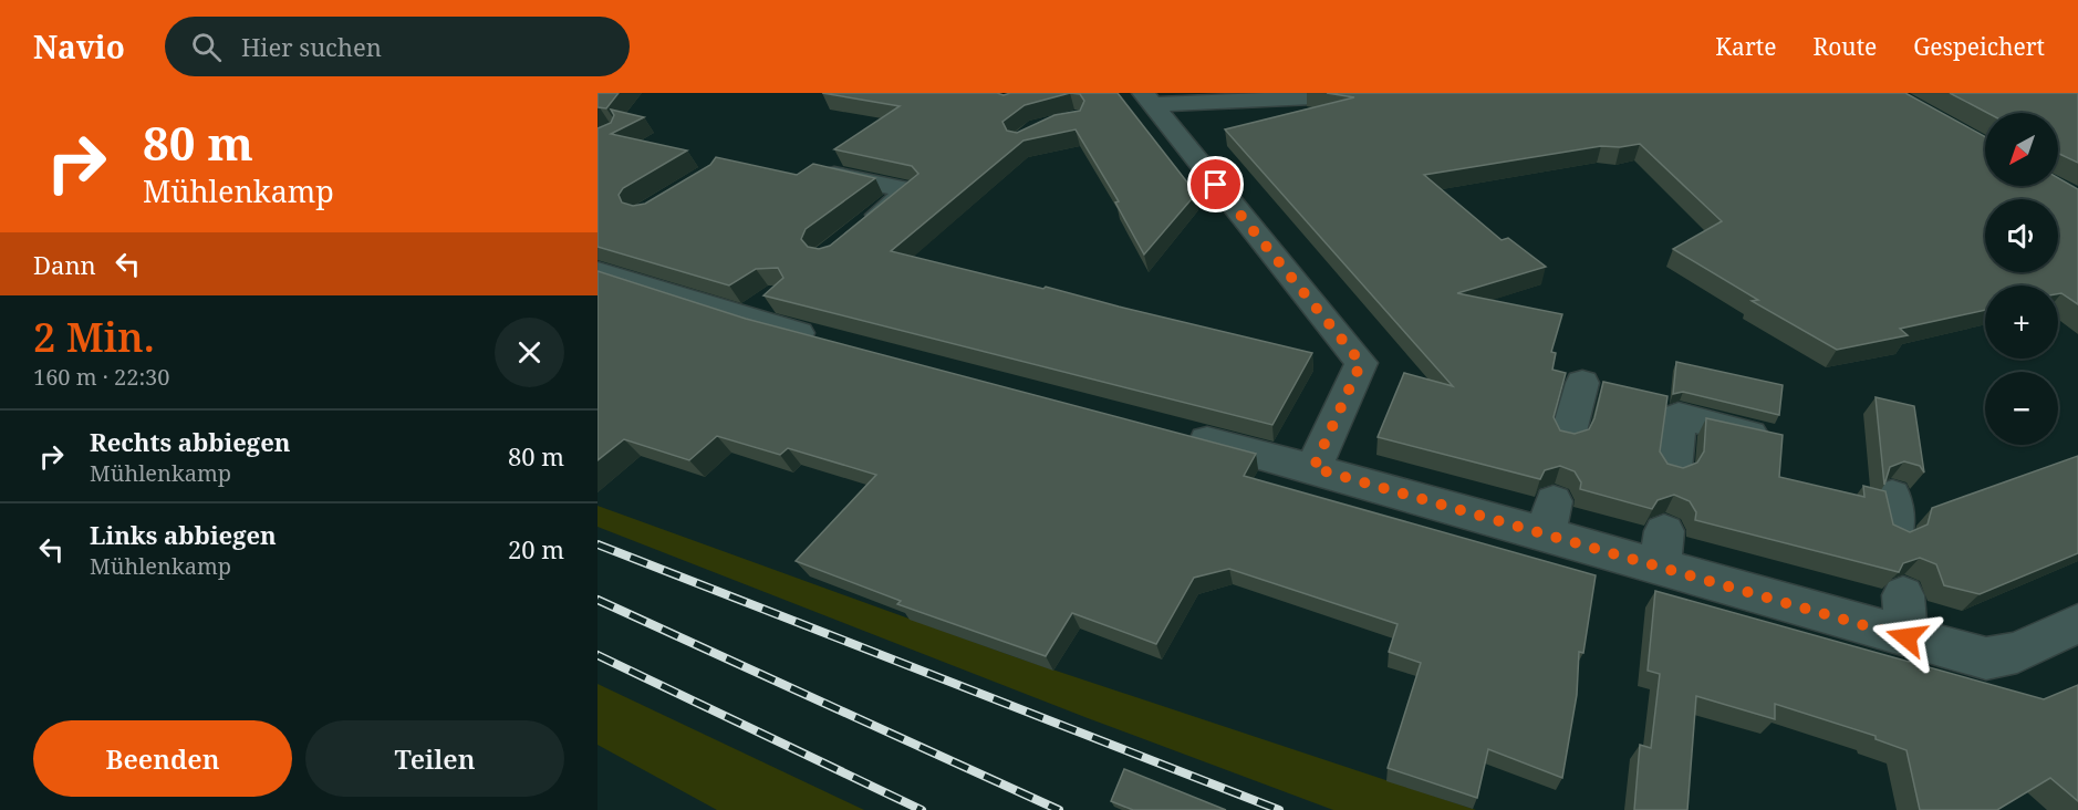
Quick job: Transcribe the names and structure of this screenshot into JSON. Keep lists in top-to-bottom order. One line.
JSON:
{"north":"bottom left","page":{"header":"Navio","search":"Hier suchen","nav":["Karte","Route","Gespeichert"],"turn":["80 m","Mühlenkamp"],"map_buttons":["+","−"],"then":"Dann","heading":["2 Min.","160 m · 22:30"],"list":[{"name":"Rechts abbiegen","note":"Mühlenkamp","value":"80 m"},{"name":"Links abbiegen","note":"Mühlenkamp","value":"20 m"}],"buttons":["Beenden","Teilen"]}}
